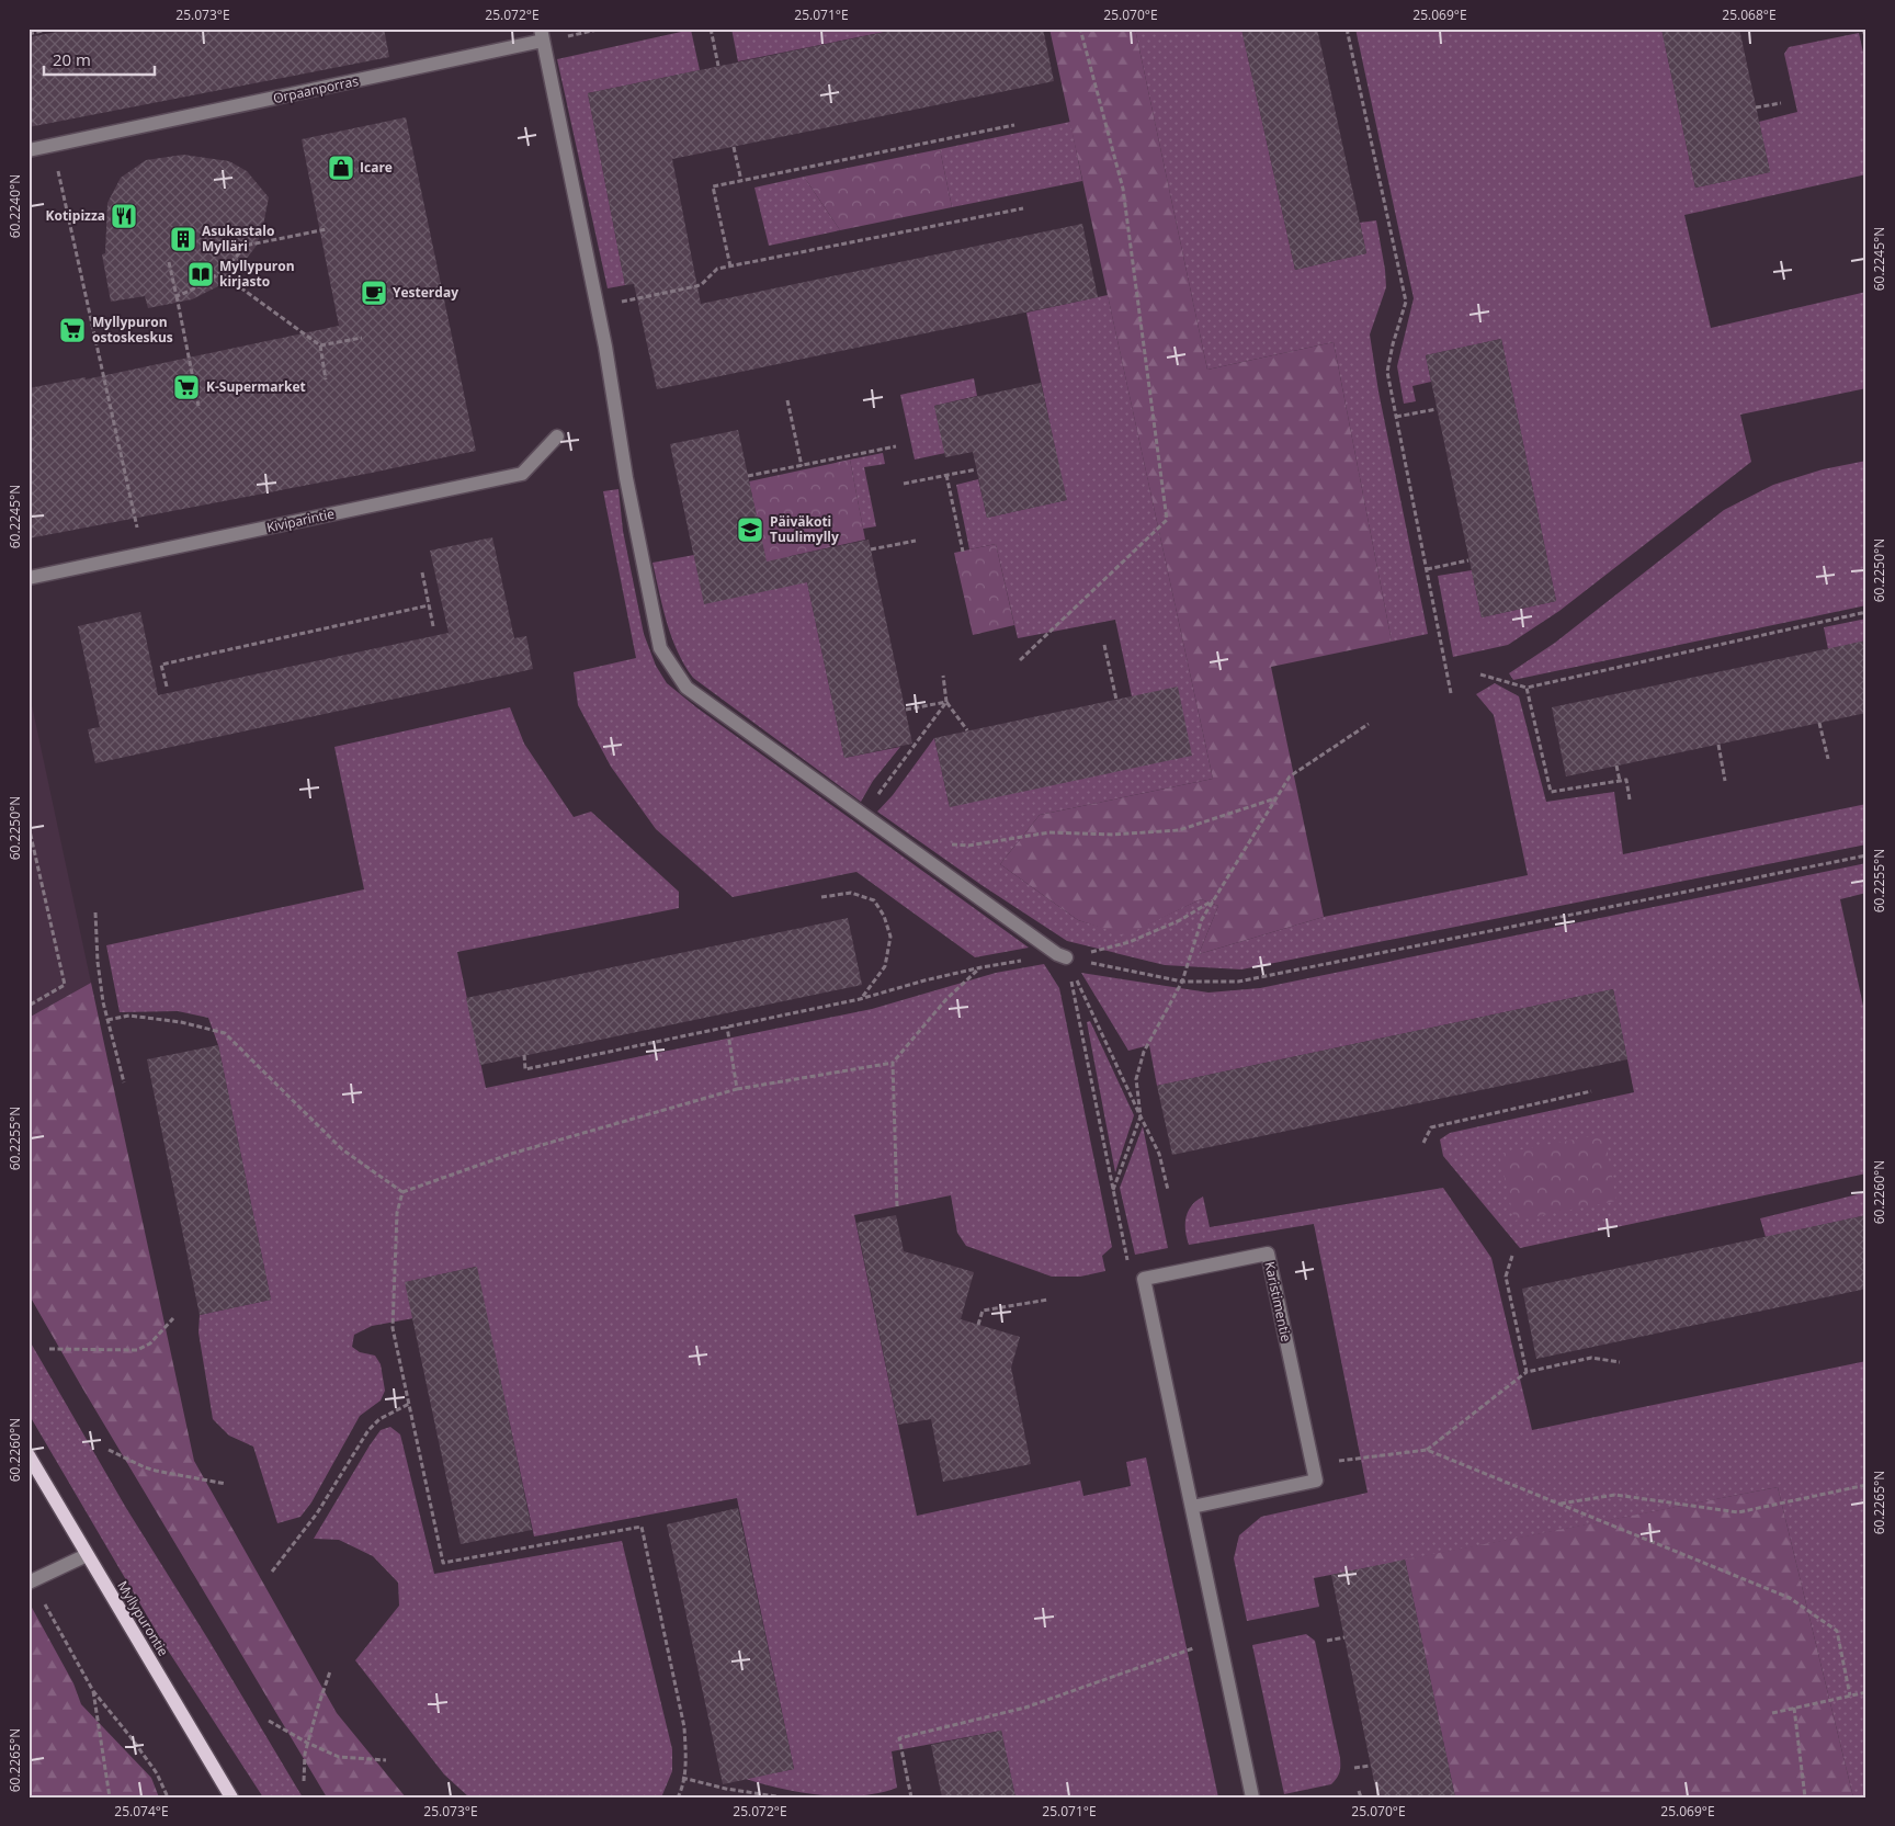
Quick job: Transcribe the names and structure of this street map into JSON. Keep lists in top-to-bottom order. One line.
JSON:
{"streets":{"main road":["Myllypurontie"],"street":["Orpaanporras","Kiviparintie","Karistimentie"]},"places":{"shop":["Icare"],"restaurant":["Kotipizza"],"building":["Asukastalo Mylläri"],"library":["Myllypuron kirjasto"],"cafe":["Yesterday"],"supermarket":["Myllypuron ostoskeskus","K-Supermarket"],"school or university":["Päiväkoti Tuulimylly"]},"scale_bar":"20 m","coordinates":["25.073°E","25.072°E","25.071°E","25.070°E","25.069°E","25.068°E","60.2240°N","60.2245°N","60.2250°N","60.2255°N","60.2260°N","60.2265°N","25.074°E"]}
